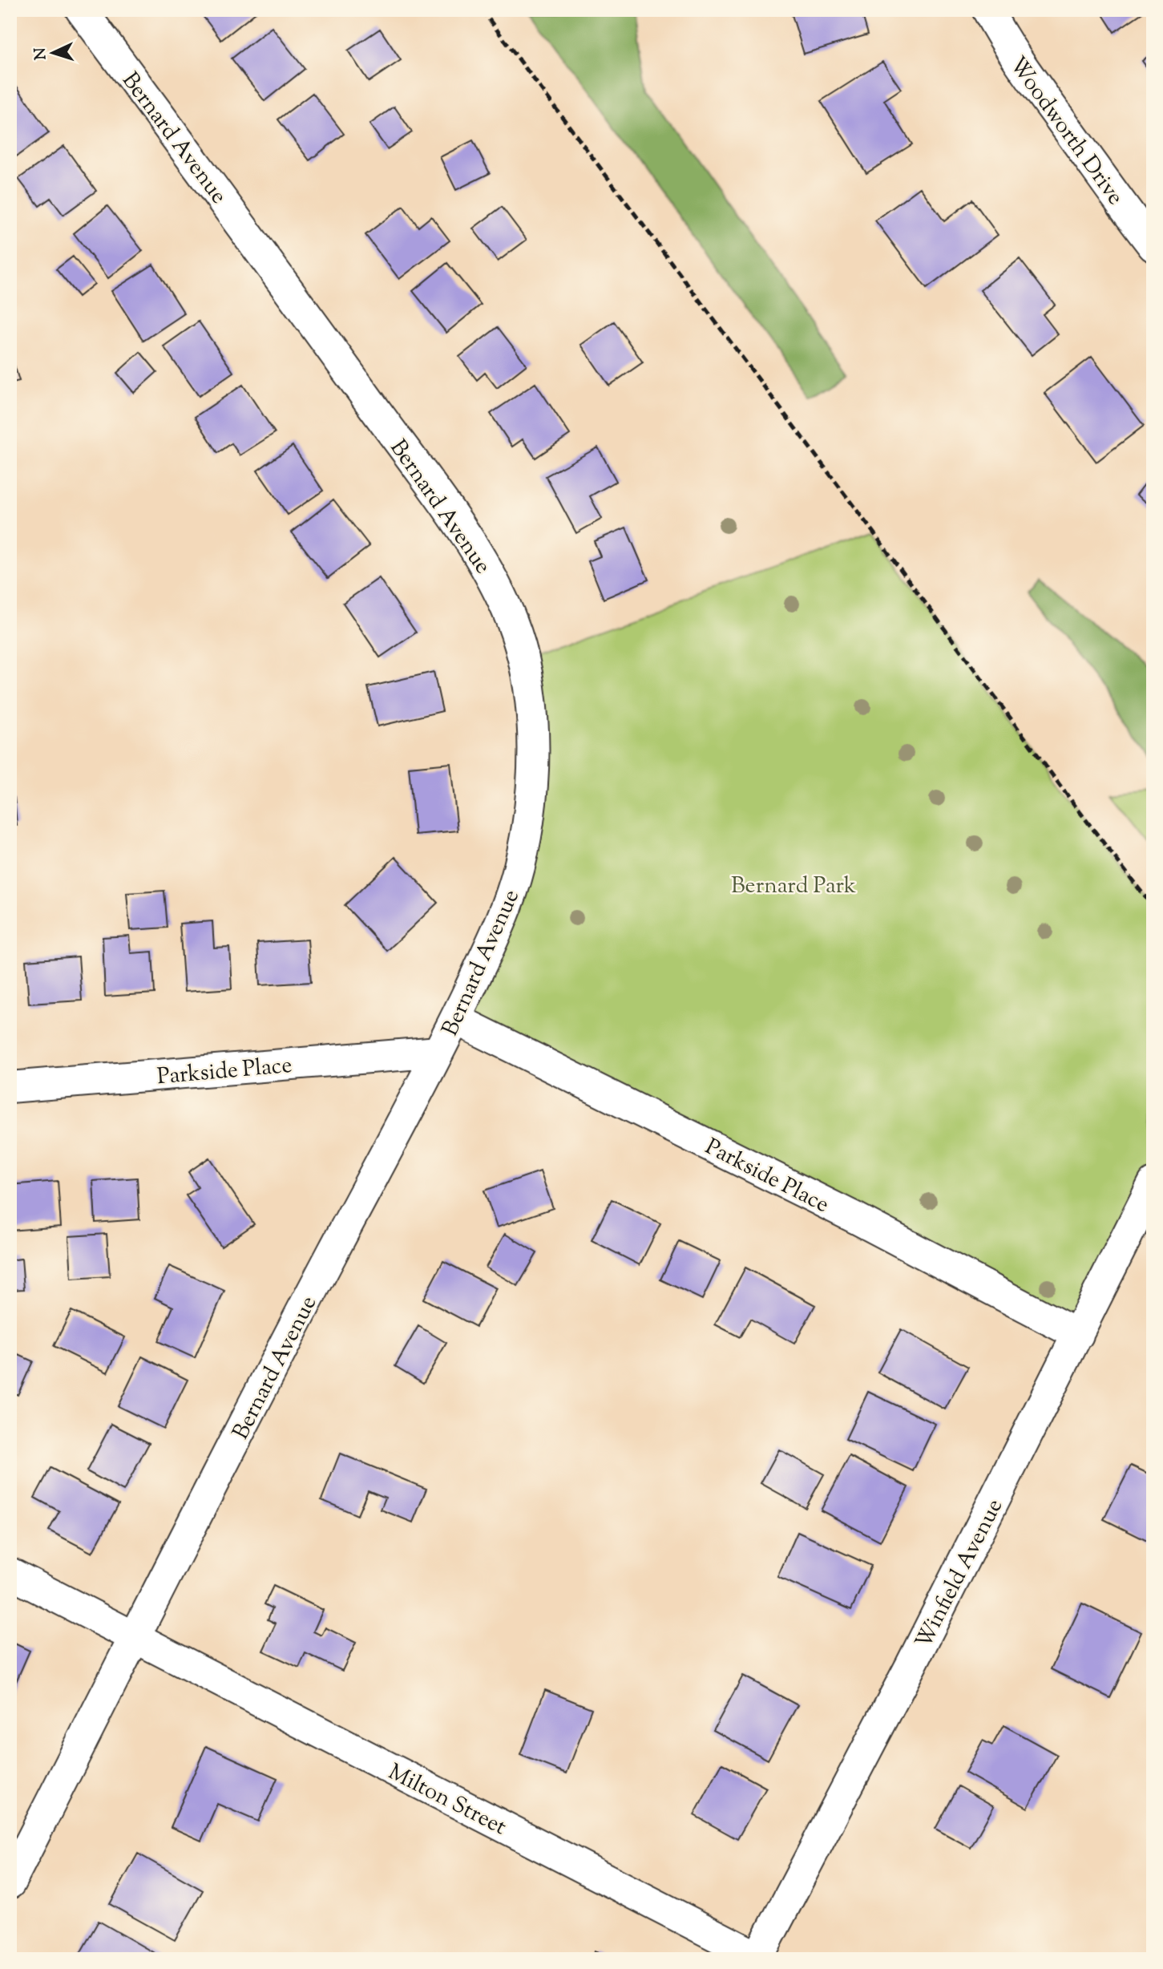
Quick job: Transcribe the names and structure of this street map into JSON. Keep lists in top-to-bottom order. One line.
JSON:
{"streets":{"street":["Woodworth Drive","Bernard Avenue","Parkside Place","Winfield Avenue","Milton Street"]},"crossings":[["Bernard Avenue","Parkside Place"],["Bernard Avenue","Milton Street"],["Parkside Place","Winfield Avenue"],["Winfield Avenue","Milton Street"]],"parks":["Bernard Park"],"north":"left"}
